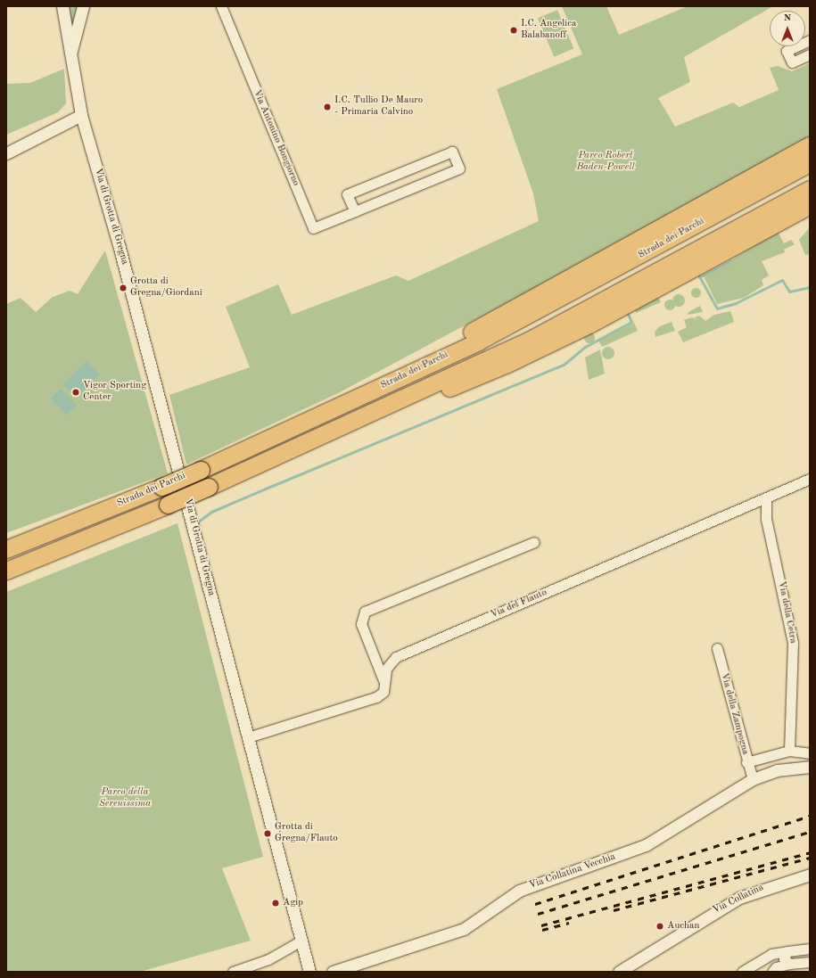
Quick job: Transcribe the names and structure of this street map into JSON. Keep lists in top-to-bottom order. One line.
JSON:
{"streets":{"highway":["Strada dei Parchi"],"street":["Via Antonino Bongiorno","Via di Grotta di Gregna","Via del Flauto","Via della Cetra","Via della Zampogna","Via Collatina Vecchia","Via Collatina"]},"crossings":[["Via di Grotta di Gregna","Via del Flauto"],["Via del Flauto","Via della Cetra"],["Via della Zampogna","Via Collatina Vecchia"]],"parks":["Parco Robert Baden-Powell","Parco della Serenissima"],"places":["I.C. Angelica Balabanoff","I.C. Tullio De Mauro - Primaria Calvino","Grotta di Gregna/Giordani","Vigor Sporting Center","Grotta di Gregna/Flauto","Agip","Auchan"],"north":"top"}
